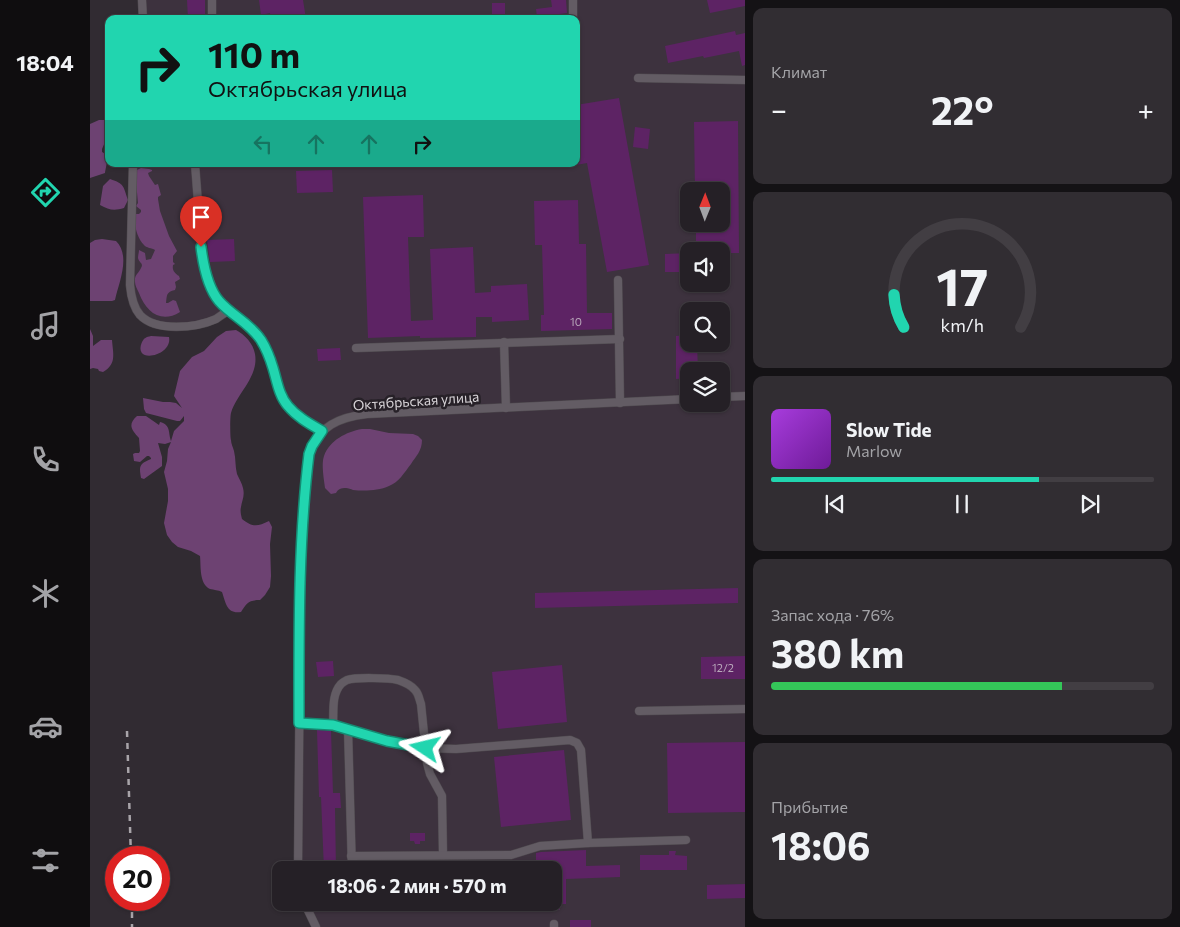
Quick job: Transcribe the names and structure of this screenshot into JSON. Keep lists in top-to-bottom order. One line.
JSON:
{"streets":{"street":["Октябрьская улица"]},"house_numbers":["10","12/2"],"north":"top","page":{"tabs":"18:04","tile":["Климат",["Запас хода · 76%","380 km"],["Прибытие","18:06"]],"turn":["110 m","Октябрьская улица"],"heat":["−","22°","+"],"song":["Slow Tide","Marlow"],"limit":"20","trip":"18:06 · 2 мин · 570 m","gauge":["17","km/h"]}}
